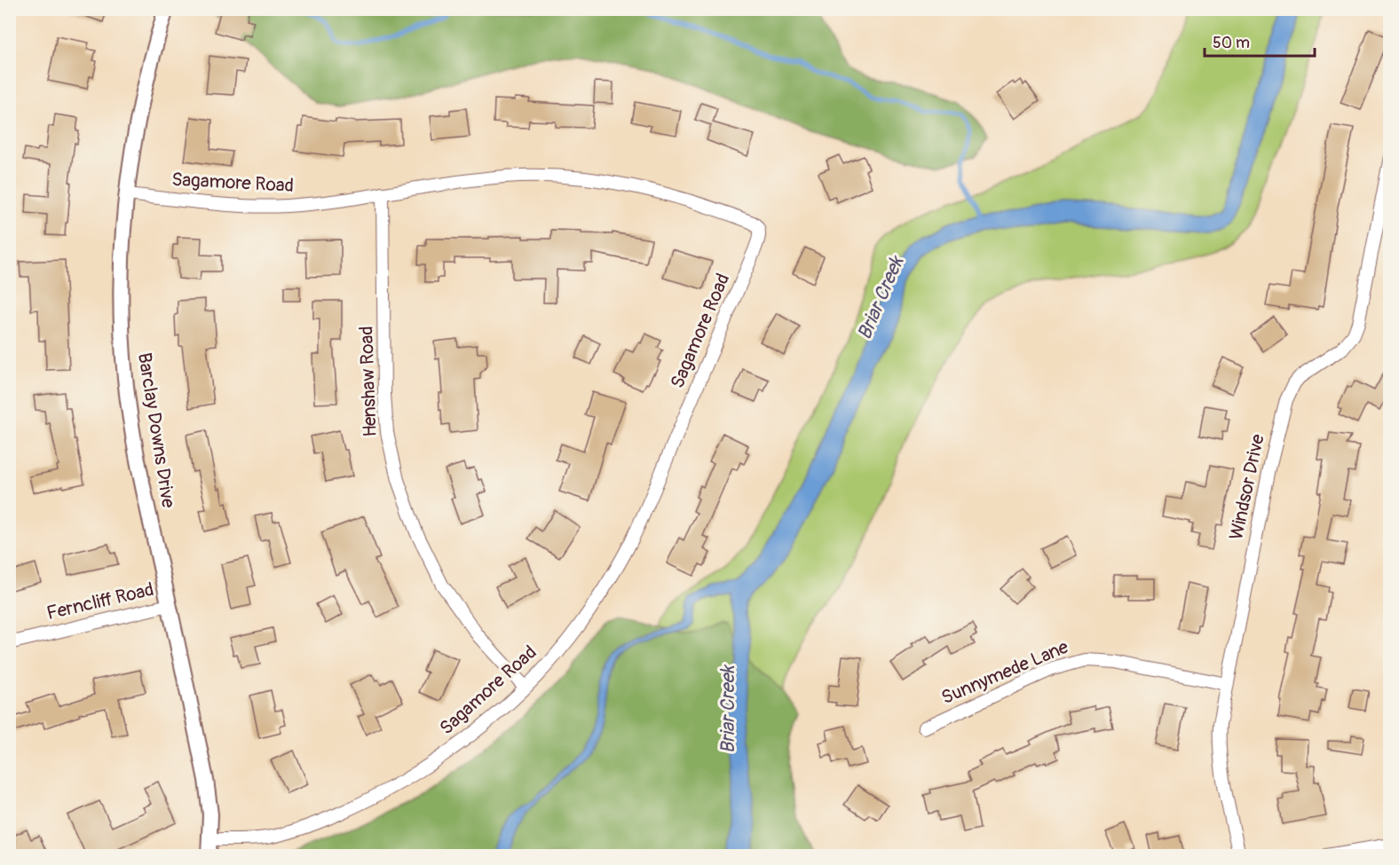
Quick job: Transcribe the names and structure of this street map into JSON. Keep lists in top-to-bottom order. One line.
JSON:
{"streets":{"street":["Sagamore Road","Henshaw Road","Barclay Downs Drive","Windsor Drive","Ferncliff Road","Sunnymede Lane"]},"crossings":[["Sagamore Road","Henshaw Road"],["Sagamore Road","Barclay Downs Drive"],["Barclay Downs Drive","Ferncliff Road"],["Windsor Drive","Sunnymede Lane"]],"water":["Briar Creek"],"scale_bar":"50 m"}
